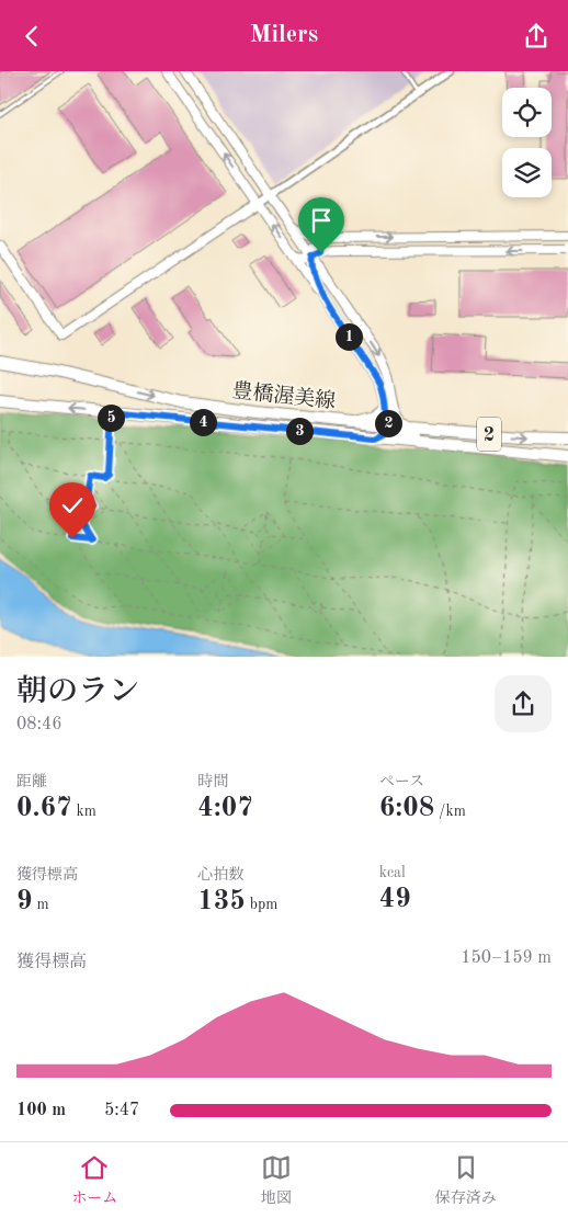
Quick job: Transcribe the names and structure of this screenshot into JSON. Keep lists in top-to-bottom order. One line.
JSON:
{"streets":{"main road":["豊橋渥美線","2"]},"page":{"header":"Milers","pins":["1","5","4","2","3"],"heading":["朝のラン","08:46"],"stats":[["距離","0.67 km"],["時間","4:07"],["ペース","6:08 /km"],["獲得標高","9 m"],["心拍数","135 bpm"],["kcal","49"]],"chart":["獲得標高","150–159 m"],"list":[{"name":"100 m","note":"5:47"}],"tabs":["ホーム","地図","保存済み"]}}
